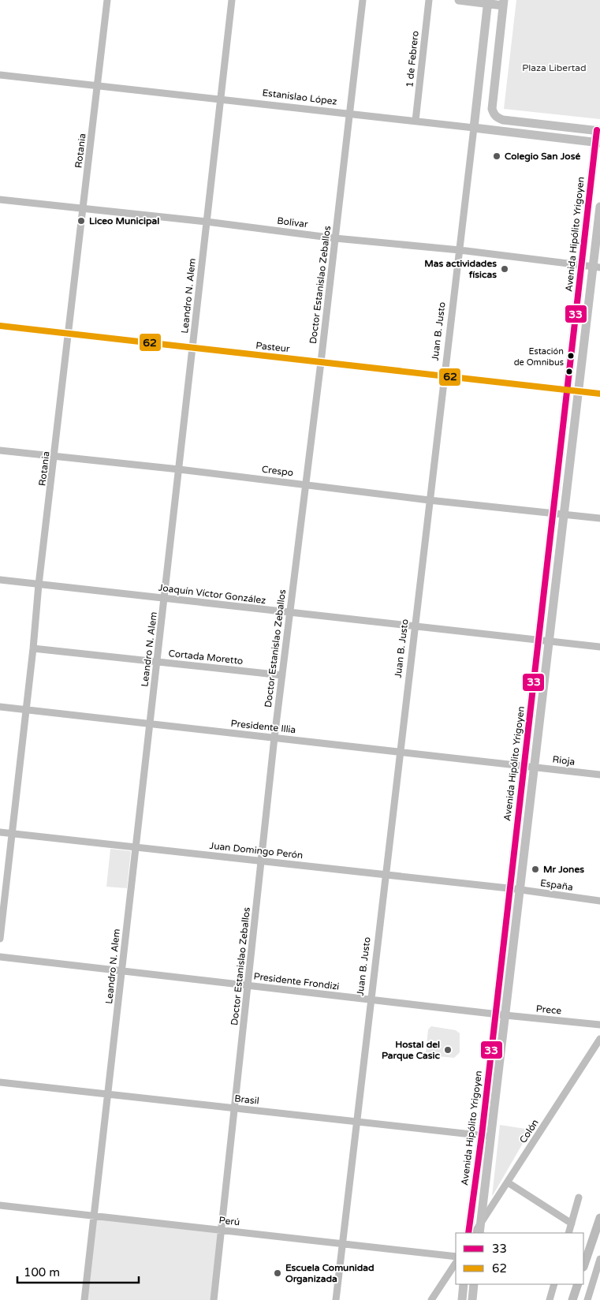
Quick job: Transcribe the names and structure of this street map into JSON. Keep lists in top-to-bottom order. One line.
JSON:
{"streets":{"street":["1 de Febrero","Estanislao López","Rotania","Bolivar","Avenida Hipólito Yrigoyen","Doctor Estanislao Zeballos","Leandro N. Alem","Juan B. Justo","Pasteur","Crespo","Joaquín Víctor González","Cortada Moretto","Presidente Illia","Rioja","Juan Domingo Perón","España","Presidente Frondizi","Prece","Brasil","Colón","Perú"]},"crossings":[["1 de Febrero","Estanislao López"],["Estanislao López","Rotania"],["Estanislao López","Avenida Hipólito Yrigoyen"],["Estanislao López","Doctor Estanislao Zeballos"],["Estanislao López","Leandro N. Alem"],["Estanislao López","Juan B. Justo"],["Rotania","Bolivar"],["Rotania","Pasteur"],["Rotania","Crespo"],["Rotania","Joaquín Víctor González"],["Rotania","Cortada Moretto"],["Rotania","Presidente Illia"],["Rotania","Juan Domingo Perón"],["Bolivar","Avenida Hipólito Yrigoyen"],["Bolivar","Doctor Estanislao Zeballos"],["Bolivar","Leandro N. Alem"],["Bolivar","Juan B. Justo"],["Avenida Hipólito Yrigoyen","Pasteur"],["Avenida Hipólito Yrigoyen","Crespo"],["Avenida Hipólito Yrigoyen","Joaquín Víctor González"],["Avenida Hipólito Yrigoyen","Presidente Illia"],["Avenida Hipólito Yrigoyen","Rioja"],["Avenida Hipólito Yrigoyen","Juan Domingo Perón"],["Avenida Hipólito Yrigoyen","España"],["Avenida Hipólito Yrigoyen","Presidente Frondizi"],["Avenida Hipólito Yrigoyen","Prece"],["Avenida Hipólito Yrigoyen","Brasil"],["Avenida Hipólito Yrigoyen","Colón"],["Doctor Estanislao Zeballos","Pasteur"],["Doctor Estanislao Zeballos","Crespo"],["Doctor Estanislao Zeballos","Joaquín Víctor González"],["Doctor Estanislao Zeballos","Cortada Moretto"],["Doctor Estanislao Zeballos","Presidente Illia"],["Doctor Estanislao Zeballos","Juan Domingo Perón"],["Doctor Estanislao Zeballos","Presidente Frondizi"],["Doctor Estanislao Zeballos","Brasil"],["Doctor Estanislao Zeballos","Perú"],["Leandro N. Alem","Pasteur"],["Leandro N. Alem","Crespo"],["Leandro N. Alem","Joaquín Víctor González"],["Leandro N. Alem","Cortada Moretto"],["Leandro N. Alem","Presidente Illia"],["Leandro N. Alem","Juan Domingo Perón"],["Leandro N. Alem","Presidente Frondizi"],["Leandro N. Alem","Brasil"],["Leandro N. Alem","Perú"],["Juan B. Justo","Pasteur"],["Juan B. Justo","Crespo"],["Juan B. Justo","Joaquín Víctor González"],["Juan B. Justo","Presidente Illia"],["Juan B. Justo","Juan Domingo Perón"],["Juan B. Justo","Presidente Frondizi"],["Juan B. Justo","Brasil"],["Juan B. Justo","Perú"],["Presidente Illia","Rioja"],["Juan Domingo Perón","España"],["Presidente Frondizi","Prece"]],"parks":["Plaza Libertad"],"places":["Colegio San José","Liceo Municipal","Mas actividades físicas","Estación de Omnibus","Mr Jones","Hostal del Parque Casic","Escuela Comunidad Organizada"],"lines":["transit line 33","transit line 62"],"legend":["33","62"],"scale_bar":"100 m"}
